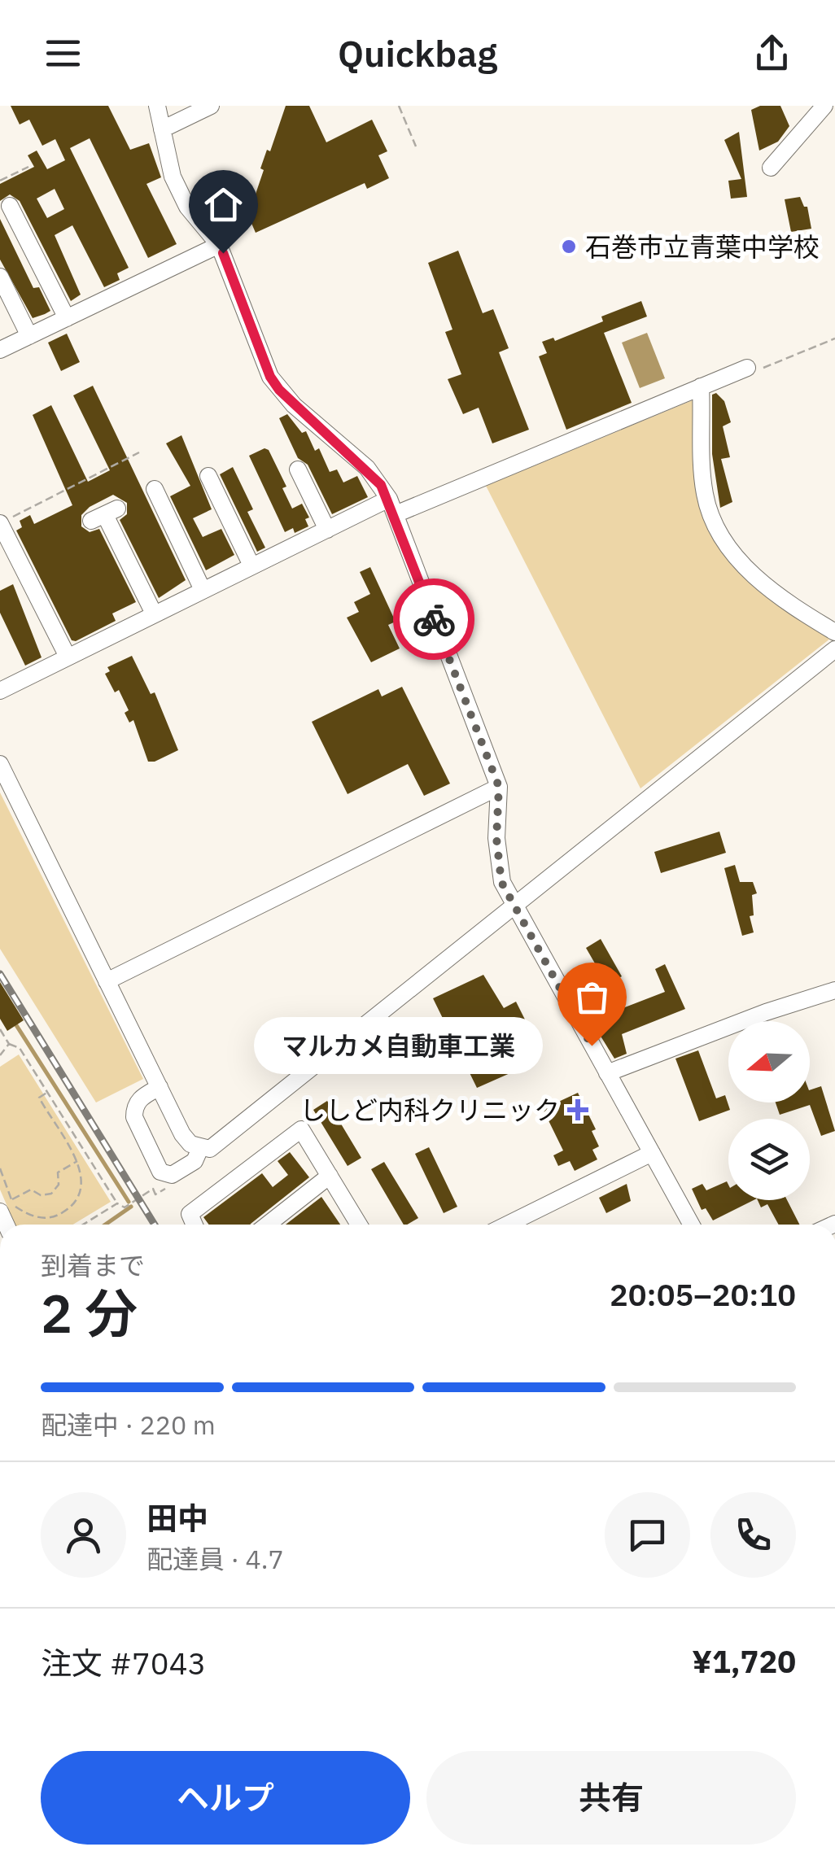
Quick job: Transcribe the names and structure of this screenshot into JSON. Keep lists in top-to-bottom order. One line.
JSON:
{"places":{"other":["石巻市立青葉中学校","マルカメ自動車工業"],"health":["ししど内科クリニック"]},"north":"left","page":{"header":"Quickbag","bubble":"マルカメ自動車工業","heading":["2 分","到着まで","20:05–20:10"],"panel":["田中","配達員 · 4.7","注文 #7043","¥1,720"],"bar":"配達中 · 220 m","buttons":["ヘルプ","共有"]}}
